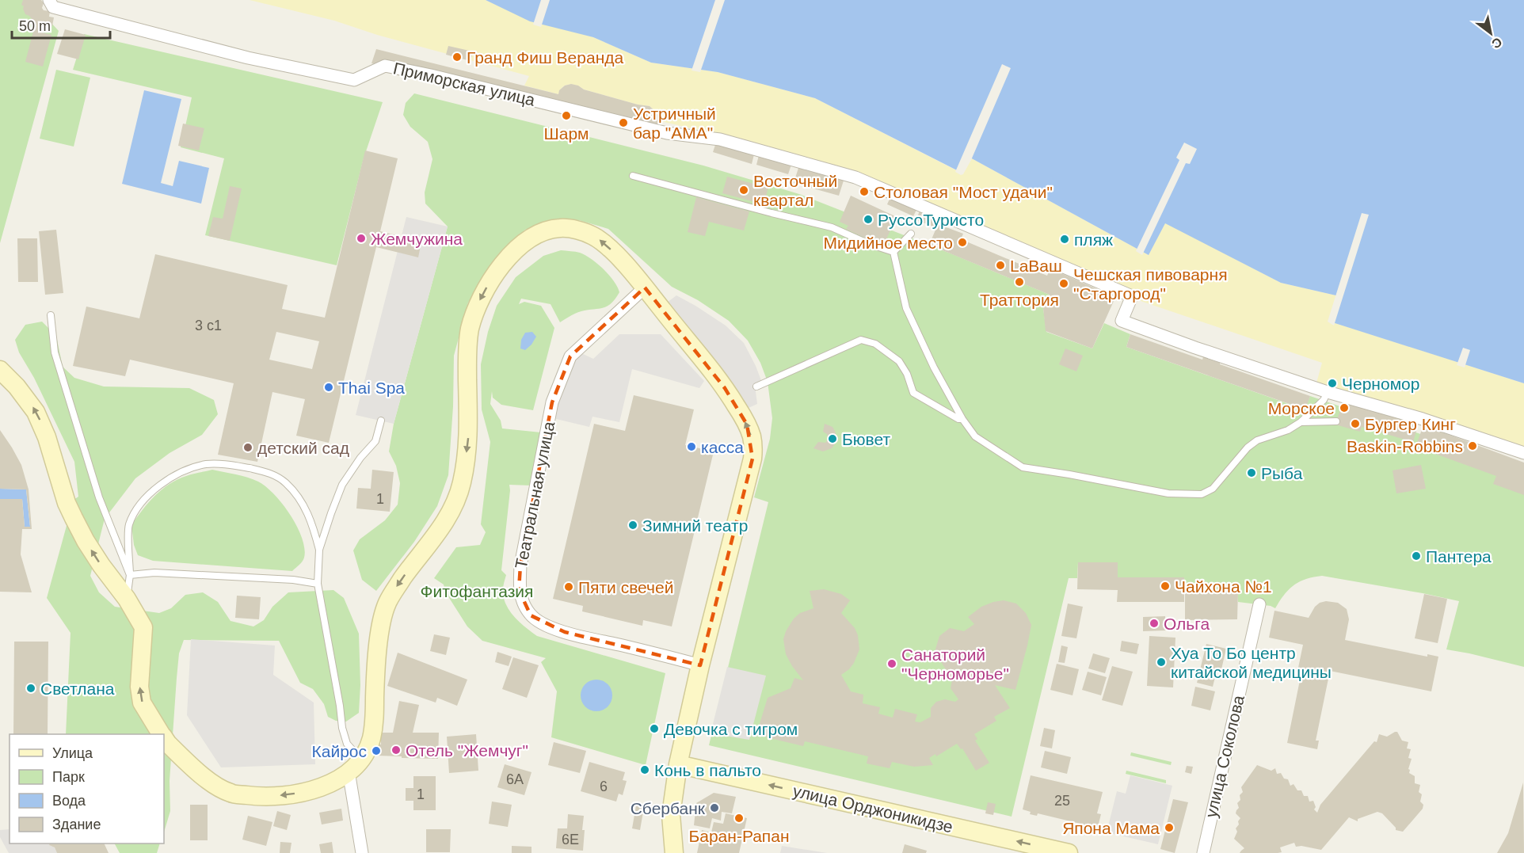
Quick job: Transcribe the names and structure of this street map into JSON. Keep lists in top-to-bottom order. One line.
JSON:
{"streets":{"main road":["улица Орджоникидзе"],"street":["Приморская улица","Театральная улица","улица Соколова"]},"one_way":["улица Орджоникидзе"],"parks":["Фитофантазия"],"places":["Гранд Фиш Веранда","Шарм","Устричный бар \"АМА\"","Восточный квартал","Столовая \"Мост удачи\"","РуссоТуристо","Жемчужина","пляж","Мидийное место","LaВаш","Траттория","Чешская пивоварня \"Старгород\"","Черномор","Thai Spa","Морское","Бургер Кинг","Бювет","Baskin-Robbins","касса","детский сад","Рыба","Зимний театр","Пантера","Чайхона №1","Пяти свечей","Ольга","Хуа То Бо центр китайской медицины","Санаторий \"Черноморье\"","Светлана","Девочка с тигром","Отель \"Жемчуг\"","Кайрос","Конь в пальто","Сбербанк","Баран-Рапан","Япона Мама"],"house_numbers":["3 с1","1","6А","6","1","25","6Е"],"legend":["Улица","Парк","Вода","Здание"],"scale_bar":"50 m","north":"bottom right"}
